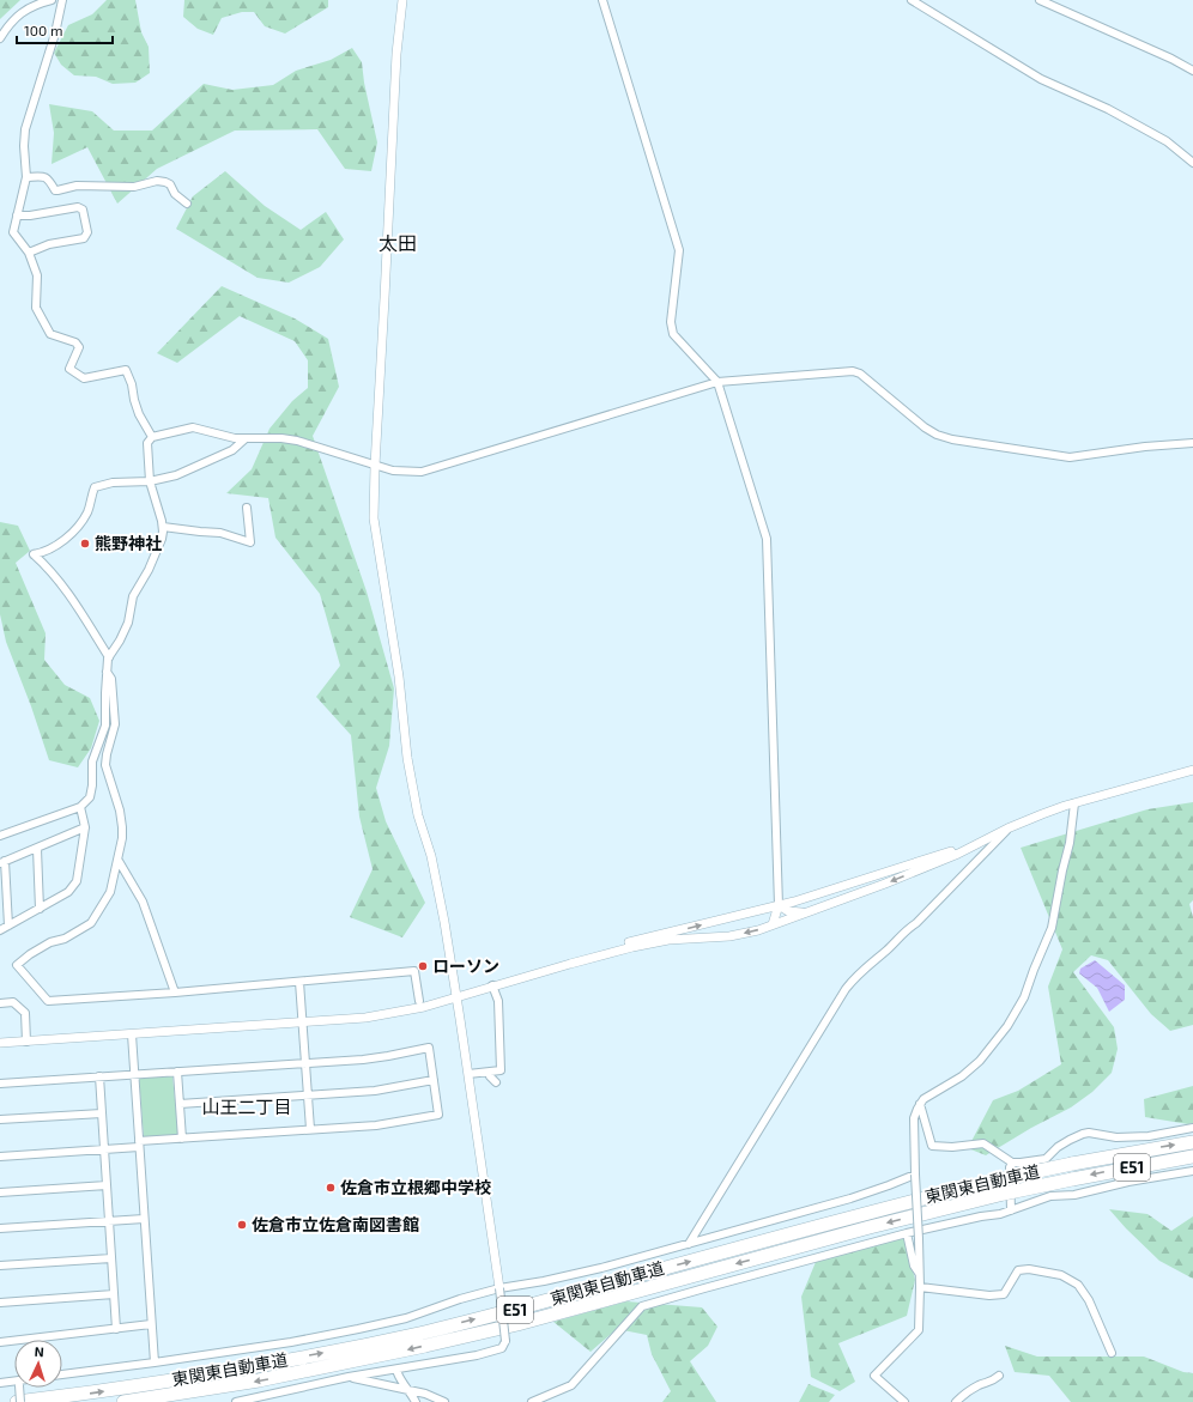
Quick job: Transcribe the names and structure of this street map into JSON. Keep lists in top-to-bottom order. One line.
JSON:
{"streets":{"highway":["E51","東関東自動車道"]},"districts":["太田","山王二丁目"],"places":["熊野神社","ローソン","佐倉市立根郷中学校","佐倉市立佐倉南図書館"],"scale_bar":"100 m","north":"top"}
